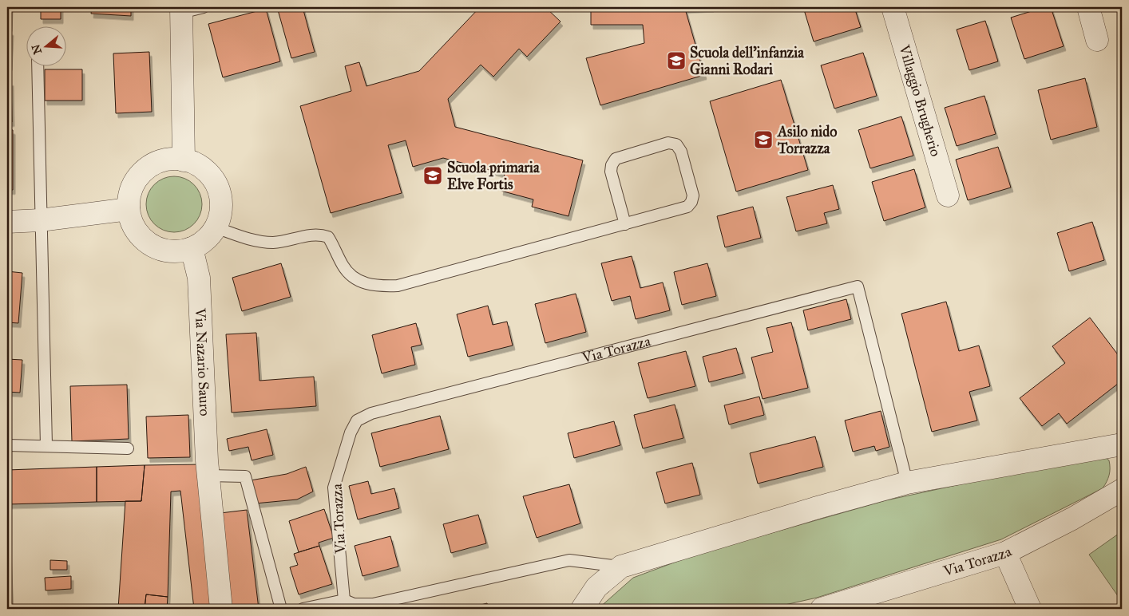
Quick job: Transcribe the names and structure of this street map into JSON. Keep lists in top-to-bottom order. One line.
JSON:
{"streets":{"street":["Villaggio Brugherio","Via Torazza","Via Nazario Sauro"]},"places":{"school or university":["Scuola dell'infanzia Gianni Rodari","Asilo nido Torrazza","Scuola primaria Elve Fortis"]},"north":"left"}
